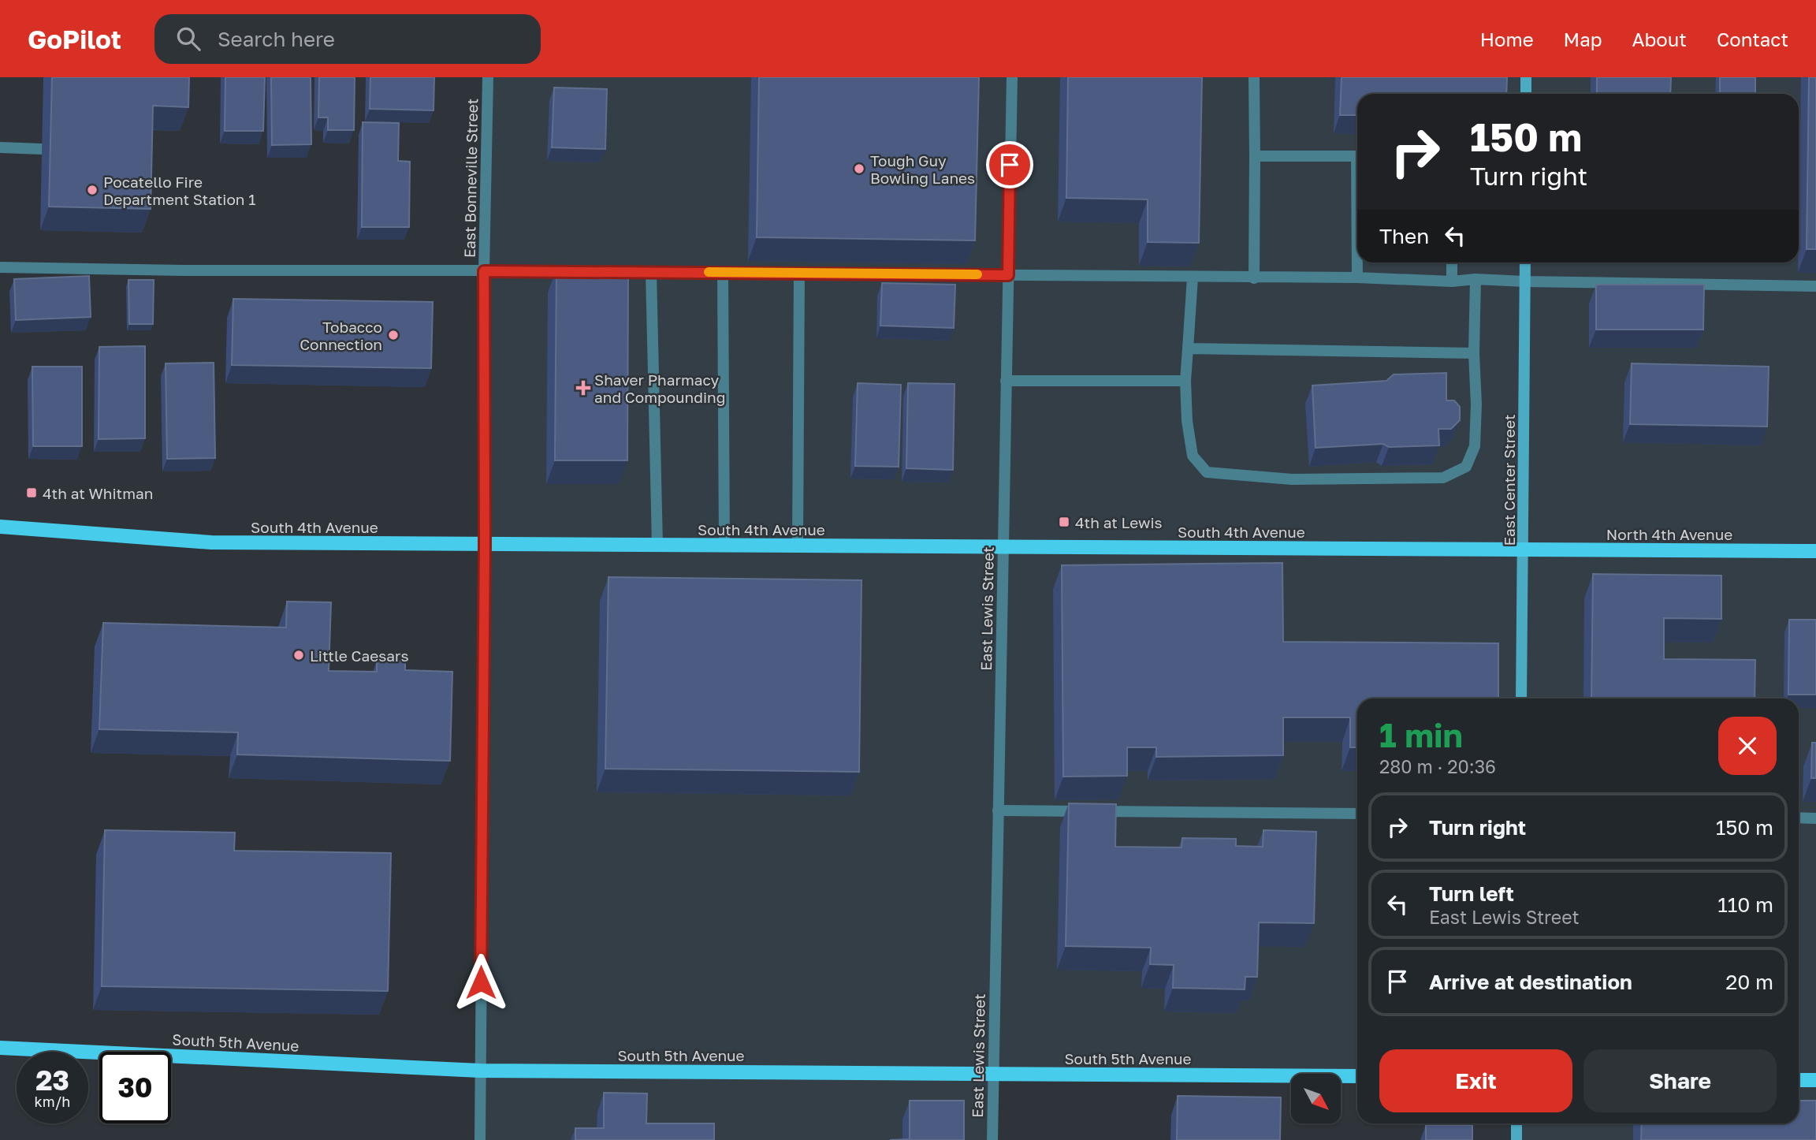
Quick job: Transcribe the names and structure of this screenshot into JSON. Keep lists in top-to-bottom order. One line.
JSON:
{"streets":{"main road":["South 4th Avenue","North 4th Avenue","South 5th Avenue"],"street":["East Bonneville Street","East Center Street","East Lewis Street"]},"crossings":[["East Bonneville Street","South 4th Avenue"],["East Bonneville Street","South 5th Avenue"],["East Center Street","South 4th Avenue"],["East Center Street","North 4th Avenue"],["South 4th Avenue","North 4th Avenue"],["South 4th Avenue","East Lewis Street"],["East Lewis Street","South 5th Avenue"]],"places":{"other":["Tough Guy Bowling Lanes","Pocatello Fire Department Station 1","Tobacco Connection","Little Caesars"],"health":["Shaver Pharmacy and Compounding"],"transit":["4th at Whitman","4th at Lewis"]},"north":"bottom right","page":{"header":"GoPilot","search":"Search here","nav":["Home","Map","About","Contact"],"turn":["150 m","Turn right"],"then":"Then","heading":["1 min","280 m · 20:36"],"list":[{"name":"Turn right","value":"150 m"},{"name":"Turn left","note":"East Lewis Street","value":"110 m"},{"name":"Arrive at destination","value":"20 m"}],"buttons":["Exit","Share"],"speed":"23 km/h","limit":"30"}}
